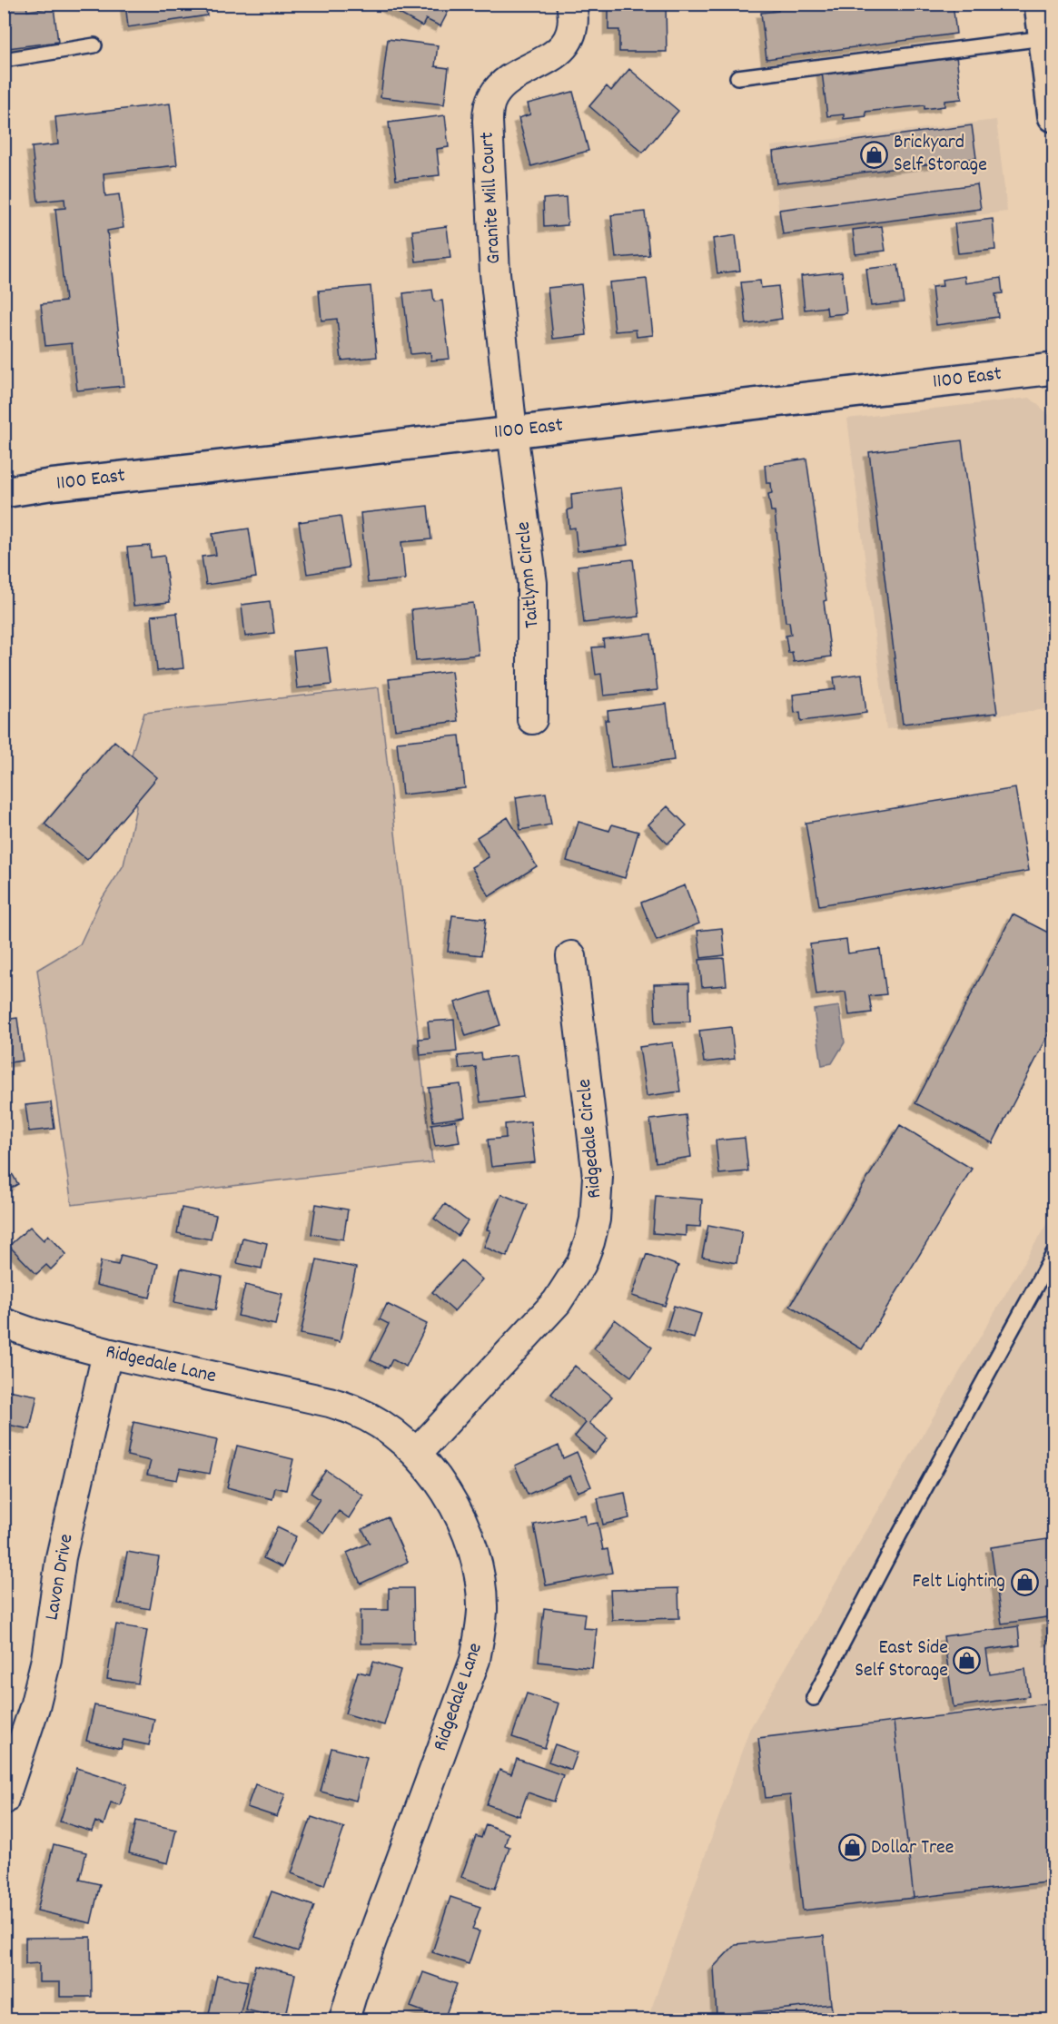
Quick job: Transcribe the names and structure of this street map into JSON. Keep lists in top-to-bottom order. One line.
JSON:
{"streets":{"street":["Granite Mill Court","1100 East","Taitlynn Circle","Ridgedale Circle","Ridgedale Lane","Lavon Drive"]},"crossings":[["Granite Mill Court","1100 East"],["Granite Mill Court","Taitlynn Circle"],["1100 East","Taitlynn Circle"],["Ridgedale Circle","Ridgedale Lane"],["Ridgedale Lane","Lavon Drive"]],"places":{"shop":["Brickyard Self Storage","Felt Lighting","East Side Self Storage","Dollar Tree"]}}
